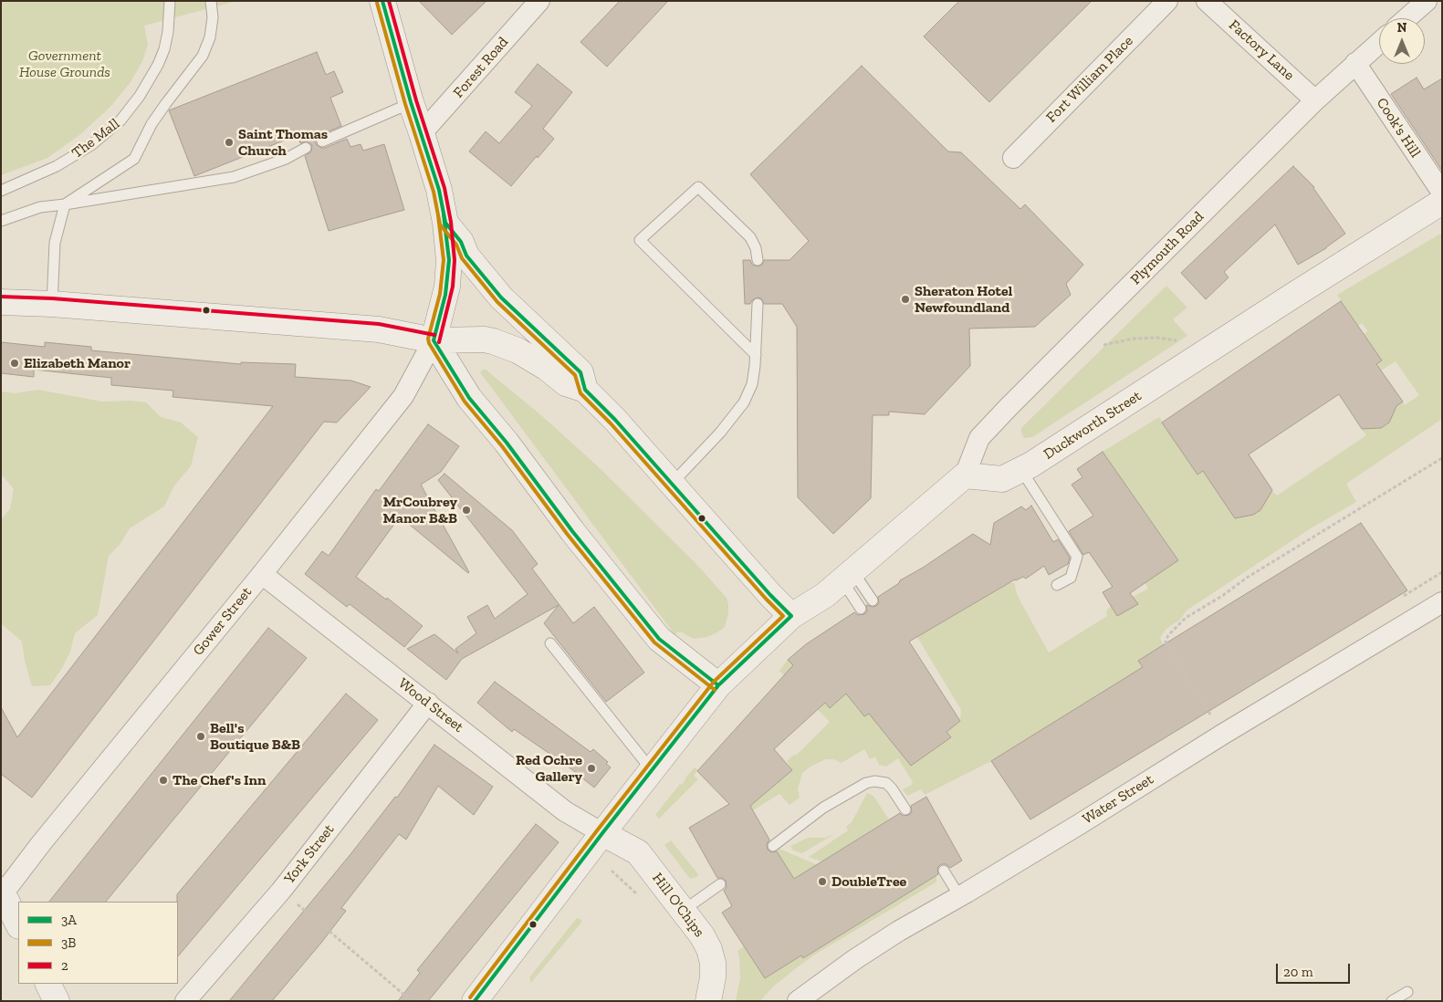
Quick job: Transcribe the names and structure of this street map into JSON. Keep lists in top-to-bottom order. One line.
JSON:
{"streets":{"main road":["Duckworth Street","Hill O'Chips"],"street":["Factory Lane","Forest Road","Fort William Place","Cook's Hill","Plymouth Road","Gower Street","Wood Street","Water Street","York Street"],"lane":["The Mall"]},"crossings":[["Factory Lane","Plymouth Road"],["Cook's Hill","Plymouth Road"],["Plymouth Road","Duckworth Street"],["Gower Street","Wood Street"],["Wood Street","York Street"],["Wood Street","Hill O'Chips"]],"parks":["Government House Grounds"],"places":["Saint Thomas Church","Sheraton Hotel Newfoundland","Elizabeth Manor","MrCoubrey Manor B&B","Bell's Boutique B&B","Red Ochre Gallery","The Chef's Inn","DoubleTree"],"lines":["transit line 3A","transit line 2","transit line 3B"],"legend":["3A","3B","2"],"scale_bar":"20 m","north":"top"}
